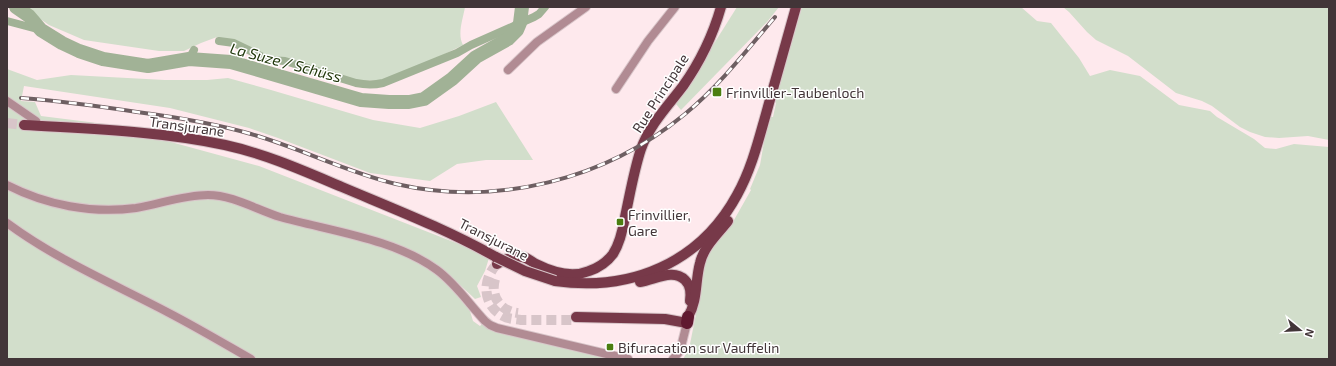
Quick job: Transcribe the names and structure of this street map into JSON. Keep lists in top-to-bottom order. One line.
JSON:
{"streets":{"main road":["Rue Principale","Transjurane"]},"crossings":[["Rue Principale","Transjurane"]],"water":["La Suze / Schüss"],"places":{"transit":["Frinvillier-Taubenloch","Frinvillier, Gare","Bifuracation sur Vauffelin"]},"north":"right"}
